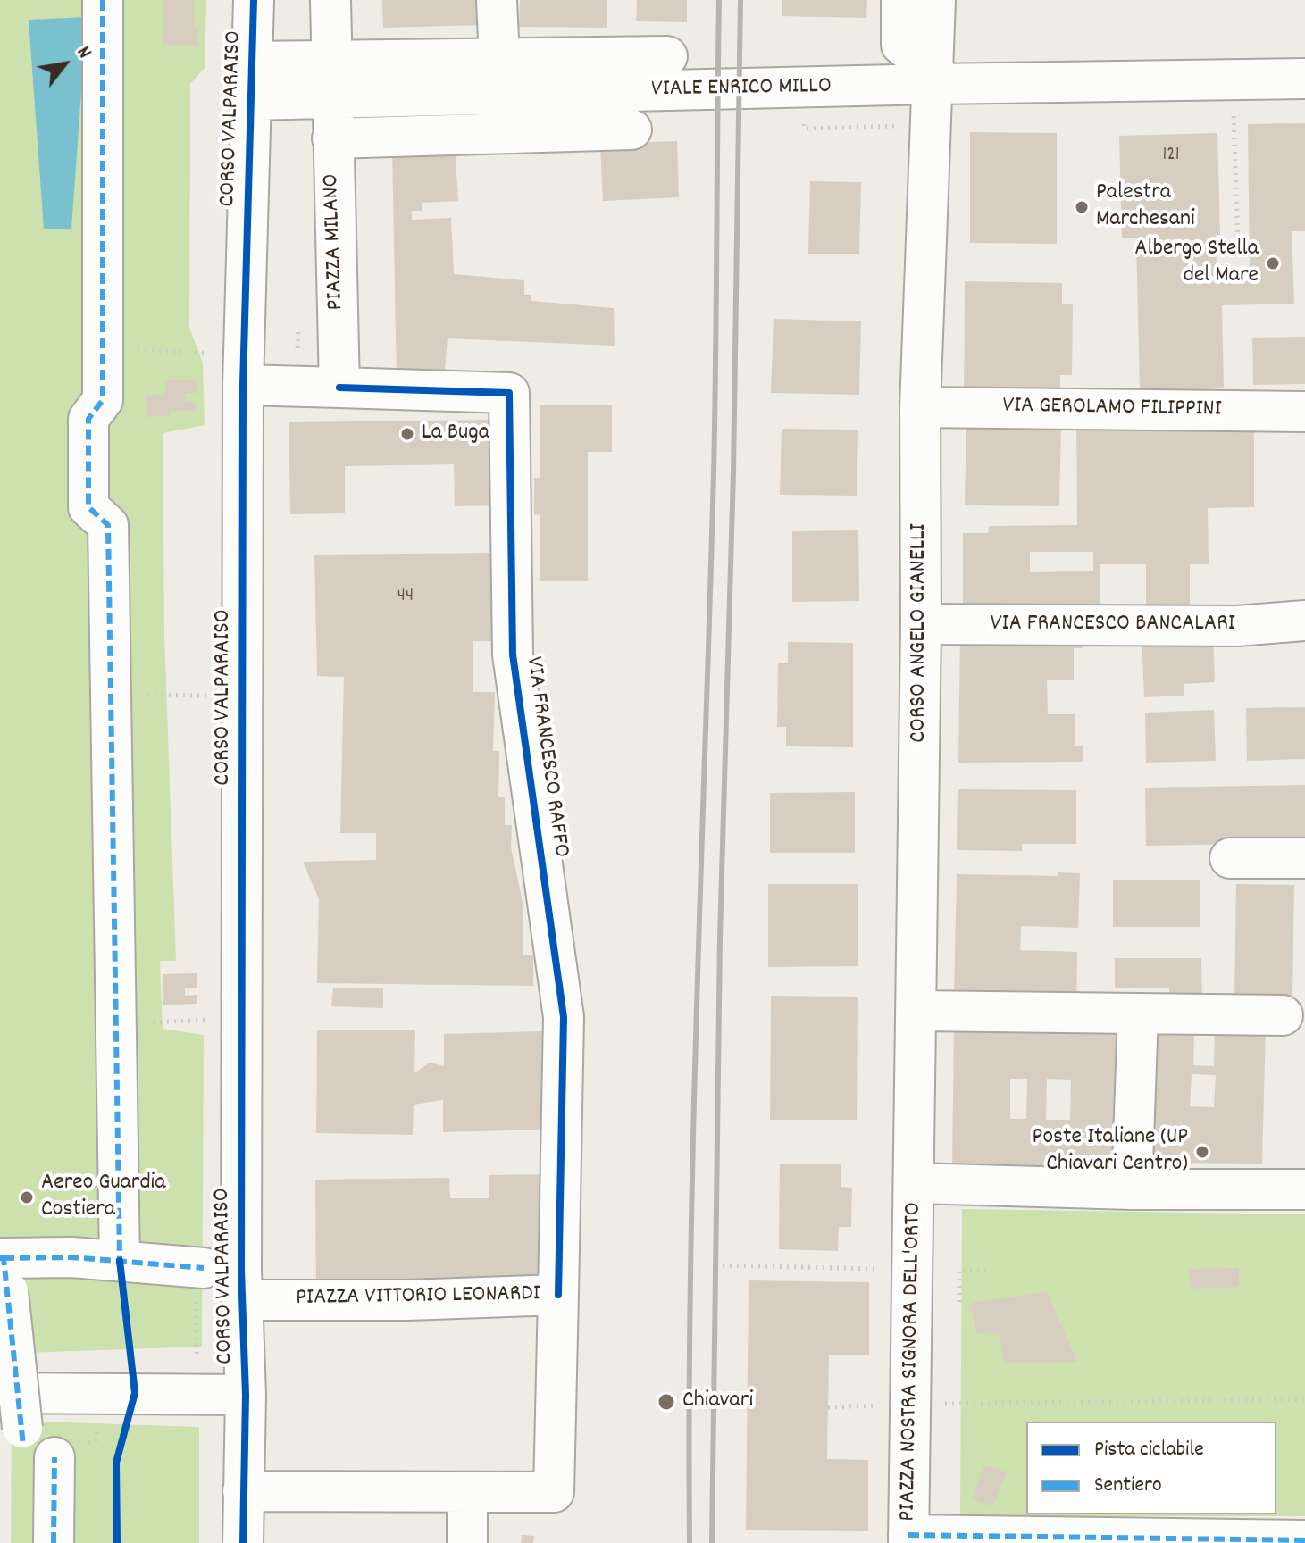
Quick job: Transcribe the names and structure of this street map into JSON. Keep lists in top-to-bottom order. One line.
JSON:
{"streets":{"street":["VIALE ENRICO MILLO","CORSO VALPARAISO","PIAZZA MILANO","VIA GEROLAMO FILIPPINI","VIA FRANCESCO BANCALARI","CORSO ANGELO GIANELLI","VIA FRANCESCO RAFFO","PIAZZA VITTORIO LEONARDI","PIAZZA NOSTRA SIGNORA DELL'ORTO"]},"crossings":[["VIALE ENRICO MILLO","CORSO VALPARAISO"],["VIALE ENRICO MILLO","PIAZZA MILANO"],["VIALE ENRICO MILLO","CORSO ANGELO GIANELLI"],["CORSO VALPARAISO","PIAZZA VITTORIO LEONARDI"],["PIAZZA MILANO","VIA FRANCESCO RAFFO"],["VIA GEROLAMO FILIPPINI","CORSO ANGELO GIANELLI"],["VIA FRANCESCO BANCALARI","CORSO ANGELO GIANELLI"],["CORSO ANGELO GIANELLI","PIAZZA NOSTRA SIGNORA DELL'ORTO"],["VIA FRANCESCO RAFFO","PIAZZA VITTORIO LEONARDI"]],"places":["Palestra Marchesani","Albergo Stella del Mare","La Buga","Poste Italiane (UP Chiavari Centro)","Aereo Guardia Costiera","Chiavari"],"house_numbers":["121","44"],"legend":["Pista ciclabile","Sentiero"],"north":"top right"}
